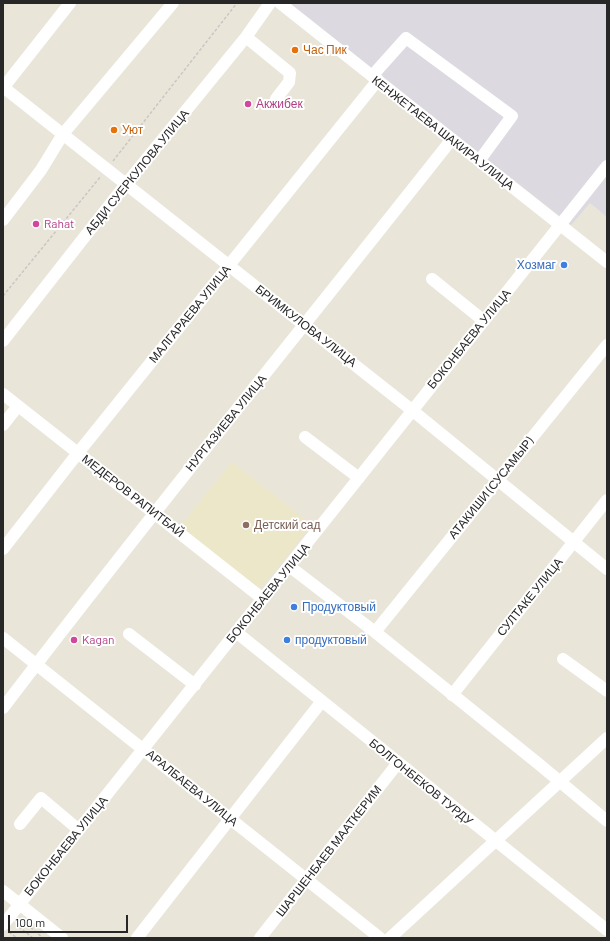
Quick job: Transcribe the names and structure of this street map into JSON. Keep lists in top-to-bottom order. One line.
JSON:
{"streets":{"street":["КЕНЖЕТАЕВА ШАКИРА УЛИЦА","АБДИ СУЕРКУЛОВА УЛИЦА","МАЛГАРАЕВА УЛИЦА","БРИМКУЛОВА УЛИЦА","БОКОНБАЕВА УЛИЦА","НУРГАЗИЕВА УЛИЦА","АТАКИШИ (СУСАМЫР)","МЕДЕРОВ РАПИТБАЙ","СУЛТАКЕ УЛИЦА","БОЛГОНБЕКОВ ТУРДУ","АРАЛБАЕВА УЛИЦА","ШАРШЕНБАЕВ МААТКЕРИМ"]},"crossings":[["КЕНЖЕТАЕВА ШАКИРА УЛИЦА","МАЛГАРАЕВА УЛИЦА"],["КЕНЖЕТАЕВА ШАКИРА УЛИЦА","БОКОНБАЕВА УЛИЦА"],["КЕНЖЕТАЕВА ШАКИРА УЛИЦА","НУРГАЗИЕВА УЛИЦА"],["АБДИ СУЕРКУЛОВА УЛИЦА","БРИМКУЛОВА УЛИЦА"],["МАЛГАРАЕВА УЛИЦА","БРИМКУЛОВА УЛИЦА"],["МАЛГАРАЕВА УЛИЦА","МЕДЕРОВ РАПИТБАЙ"],["БРИМКУЛОВА УЛИЦА","БОКОНБАЕВА УЛИЦА"],["БРИМКУЛОВА УЛИЦА","НУРГАЗИЕВА УЛИЦА"],["БРИМКУЛОВА УЛИЦА","АТАКИШИ (СУСАМЫР)"],["БРИМКУЛОВА УЛИЦА","СУЛТАКЕ УЛИЦА"],["БОКОНБАЕВА УЛИЦА","МЕДЕРОВ РАПИТБАЙ"],["БОКОНБАЕВА УЛИЦА","БОЛГОНБЕКОВ ТУРДУ"],["БОКОНБАЕВА УЛИЦА","АРАЛБАЕВА УЛИЦА"],["НУРГАЗИЕВА УЛИЦА","МЕДЕРОВ РАПИТБАЙ"],["НУРГАЗИЕВА УЛИЦА","АРАЛБАЕВА УЛИЦА"],["БОЛГОНБЕКОВ ТУРДУ","ШАРШЕНБАЕВ МААТКЕРИМ"],["АРАЛБАЕВА УЛИЦА","ШАРШЕНБАЕВ МААТКЕРИМ"]],"places":["Час Пик","Акжибек","Уют","Rahat","Хозмаг","Детский сад","Продуктовый","Kagan","продуктовый"],"scale_bar":"100 m"}
